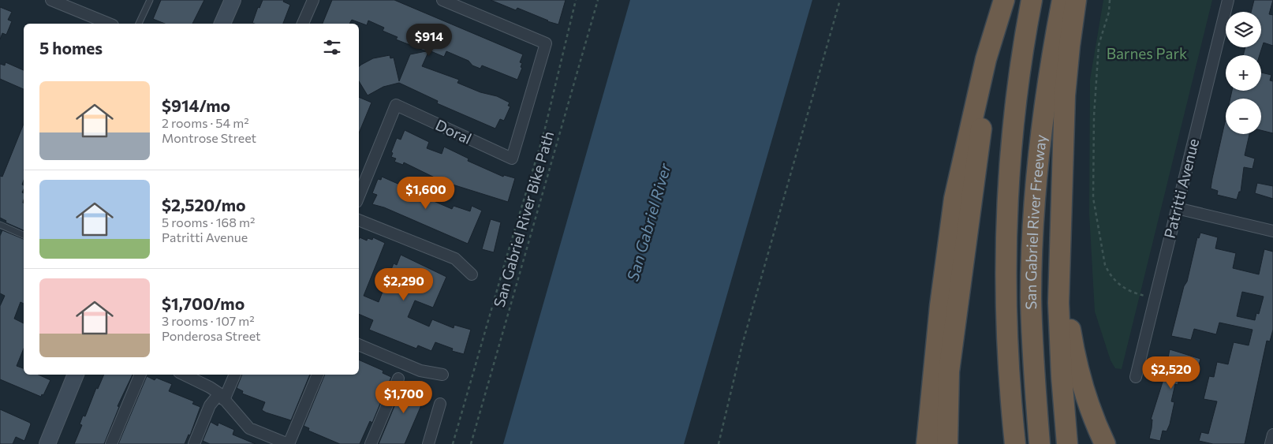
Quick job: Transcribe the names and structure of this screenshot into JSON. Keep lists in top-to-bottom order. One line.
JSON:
{"streets":{"highway":["San Gabriel River Freeway"],"street":["Doral","Patritti Avenue"],"path":["San Gabriel River Bike Path"]},"water":["San Gabriel River"],"parks":["Barnes Park"],"page":{"map_buttons":["+","−"],"price":["$914","$1,600","$2,290","$2,520","$1,700"],"heading":"5 homes","list":[{"name":"$914/mo","note":"2 rooms · 54 m² · Montrose Street"},{"name":"$2,520/mo","note":"5 rooms · 168 m² · Patritti Avenue"},{"name":"$1,700/mo","note":"3 rooms · 107 m² · Ponderosa Street"}]}}
